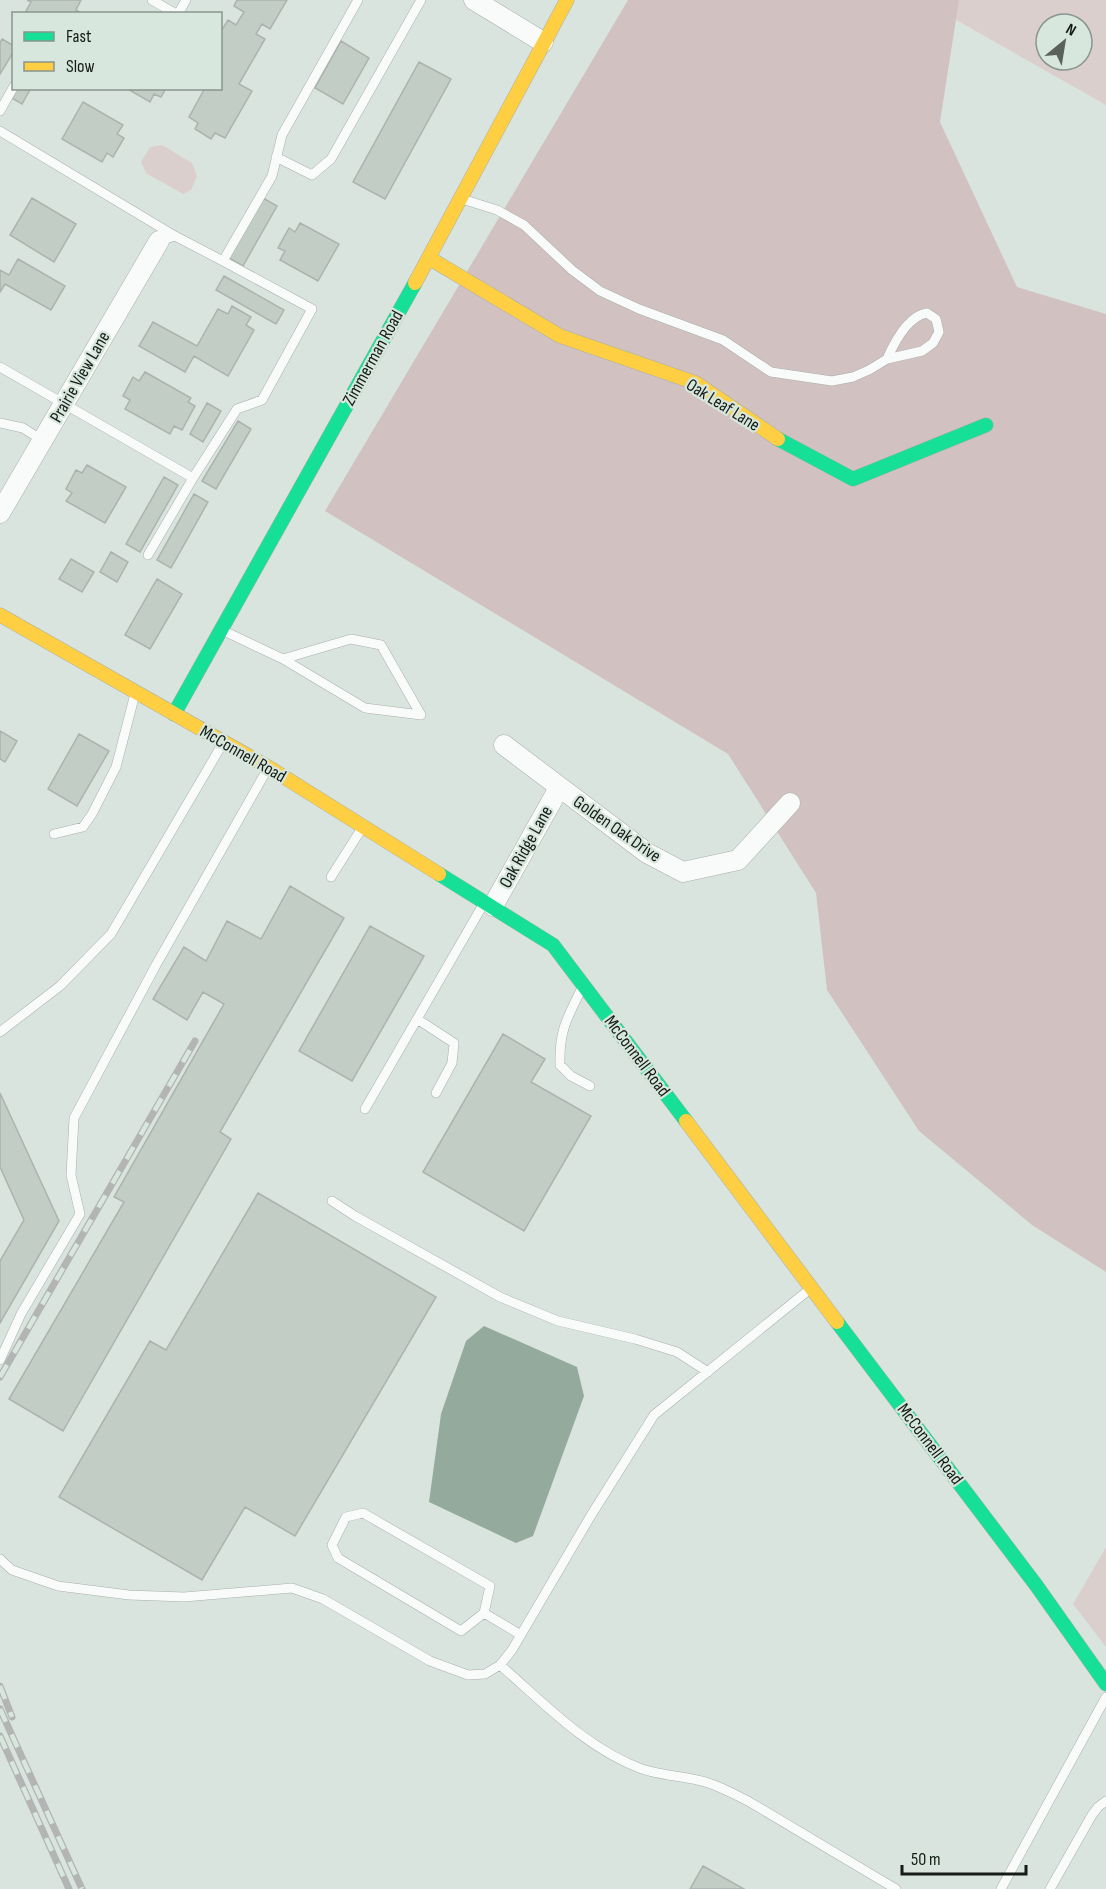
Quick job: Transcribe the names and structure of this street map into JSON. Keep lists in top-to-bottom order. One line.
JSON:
{"streets":{"street":["Zimmerman Road","Prairie View Lane","Oak Leaf Lane","McConnell Road","Golden Oak Drive","Oak Ridge Lane"]},"crossings":[["Zimmerman Road","Oak Leaf Lane"],["Zimmerman Road","McConnell Road"],["McConnell Road","Oak Ridge Lane"],["Golden Oak Drive","Oak Ridge Lane"]],"legend":["Fast","Slow"],"scale_bar":"50 m","north":"top right"}
